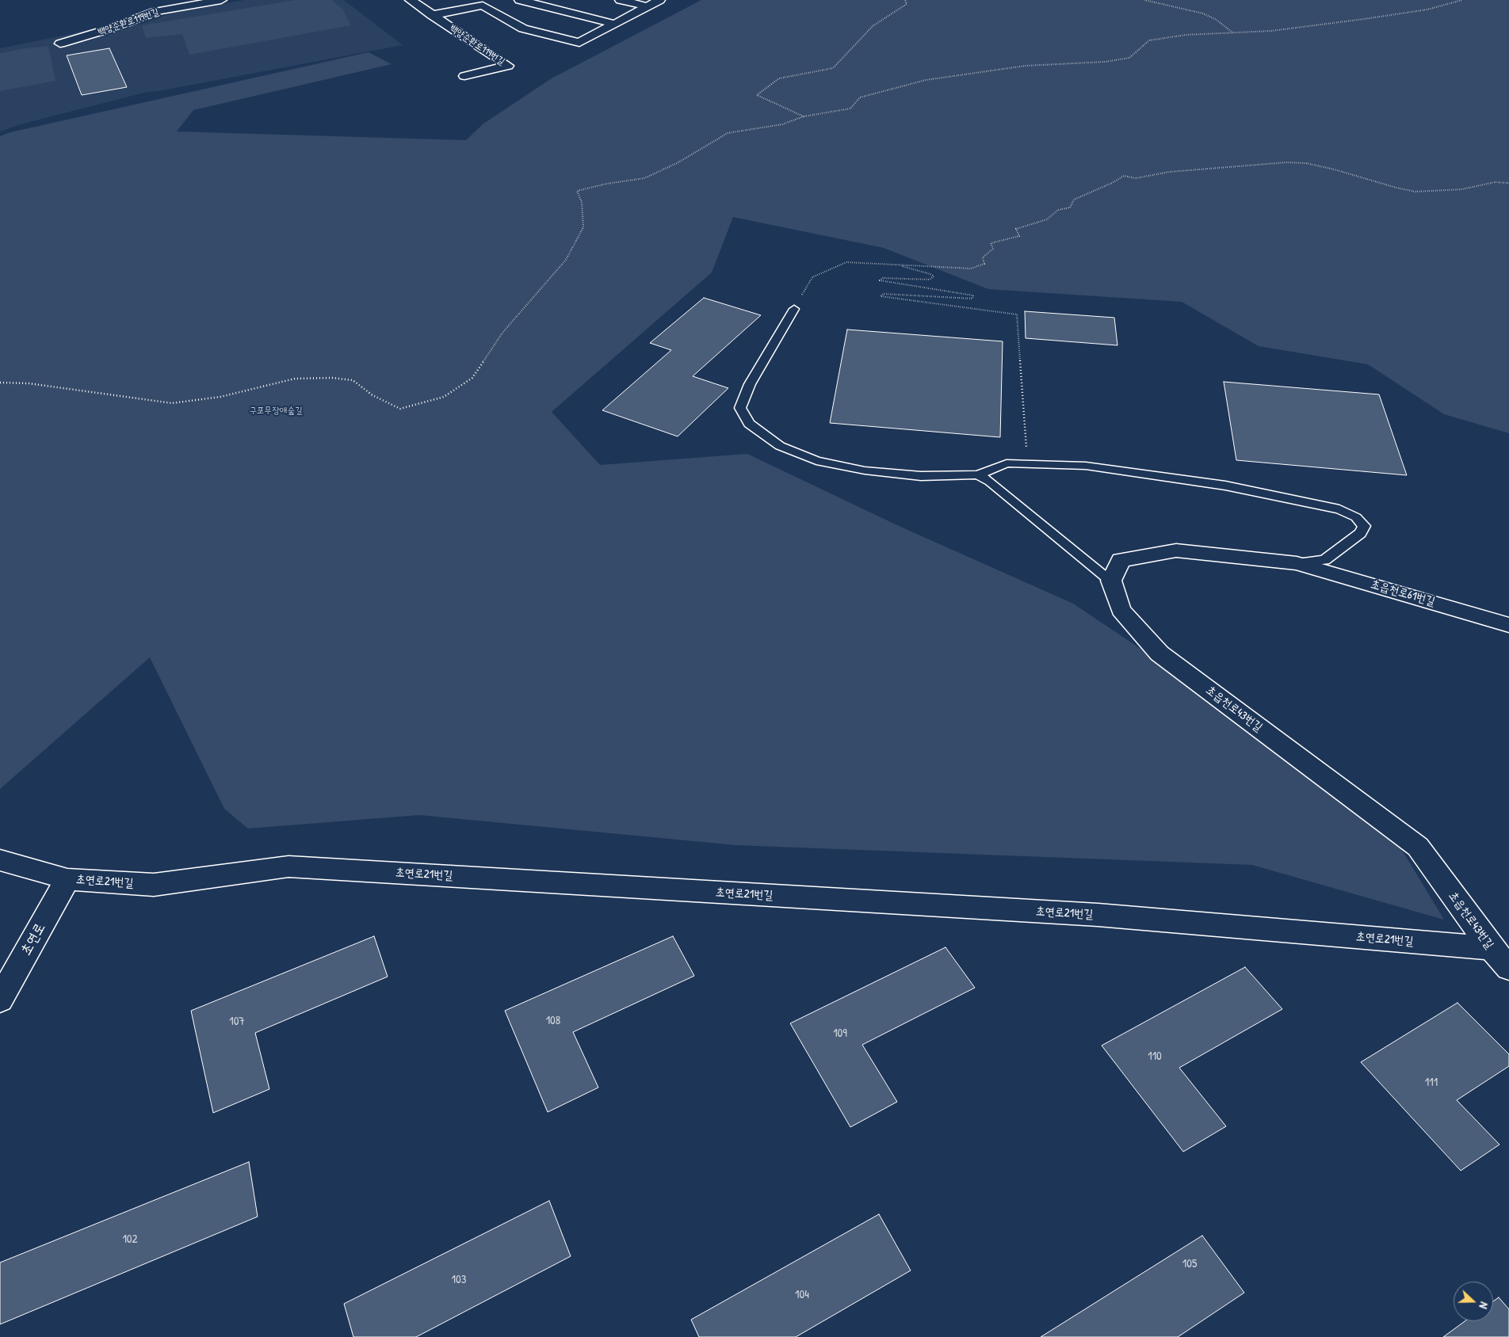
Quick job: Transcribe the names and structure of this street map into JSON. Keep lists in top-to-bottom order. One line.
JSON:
{"streets":{"street":["백양순환로119번길","초읍천로61번길","초읍천로43번길","초연로21번길","초연로"]},"crossings":[["초읍천로43번길","초연로21번길"],["초연로21번길","초연로"]],"parks":["구포무장애숲길"],"house_numbers":["108","107","109","110","111","102","105","103","104"],"north":"right"}
